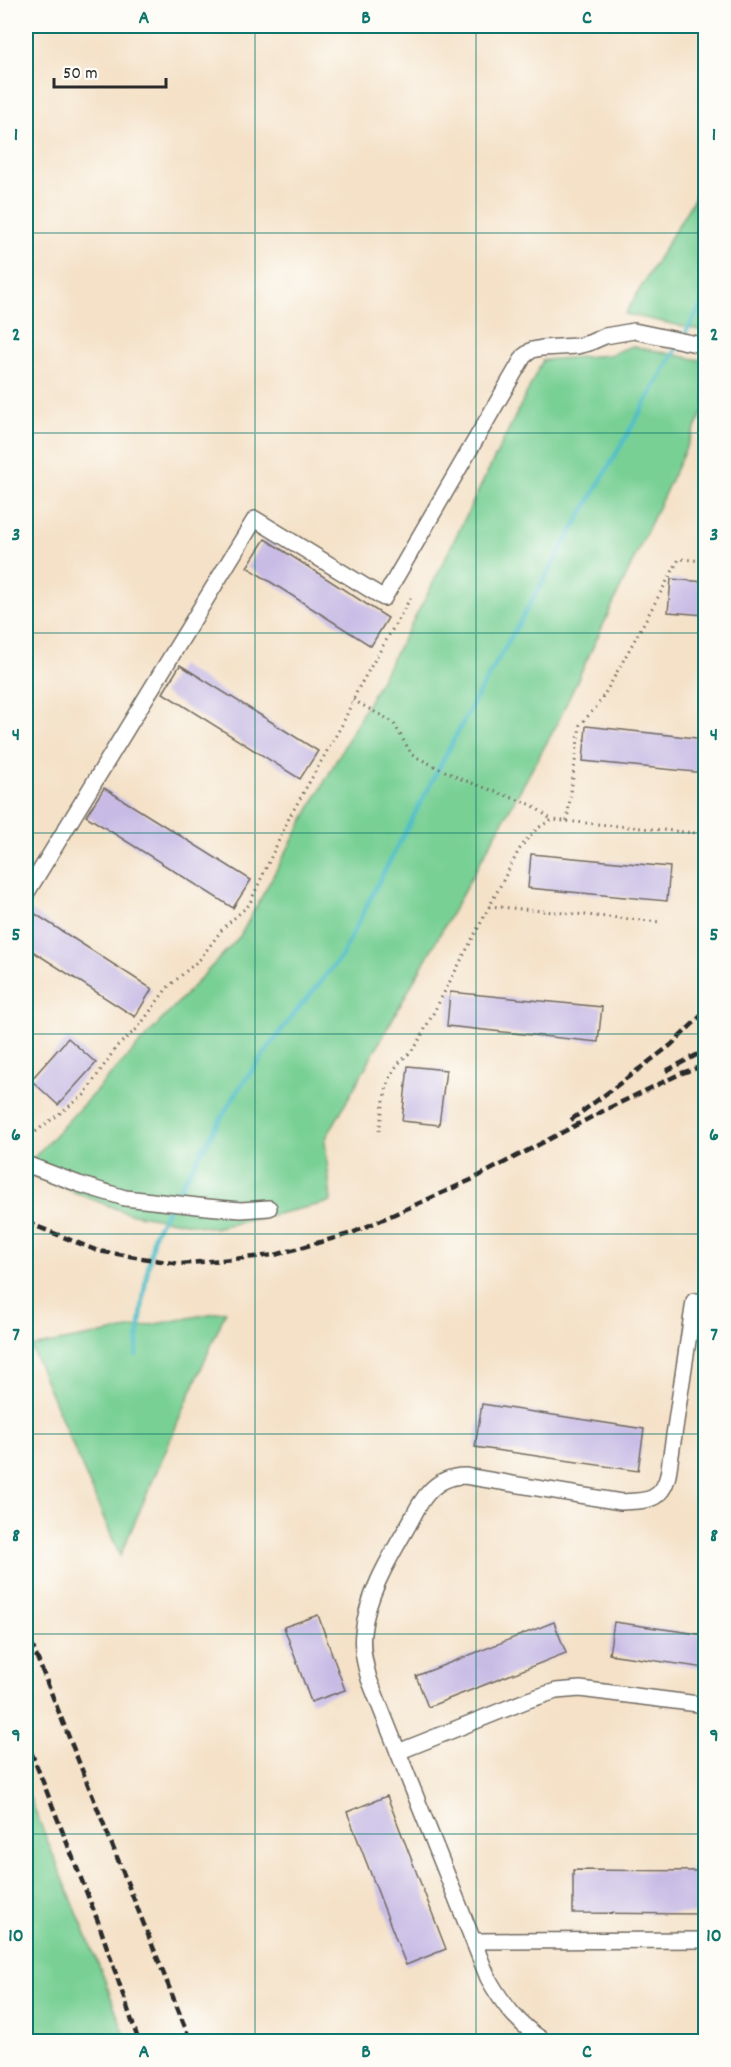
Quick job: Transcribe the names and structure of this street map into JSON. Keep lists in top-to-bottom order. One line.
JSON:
{"scale_bar":"50 m","grid":{"columns":["A","B","C"],"rows":["1","2","3","4","5","6","7","8","9","10"]}}
